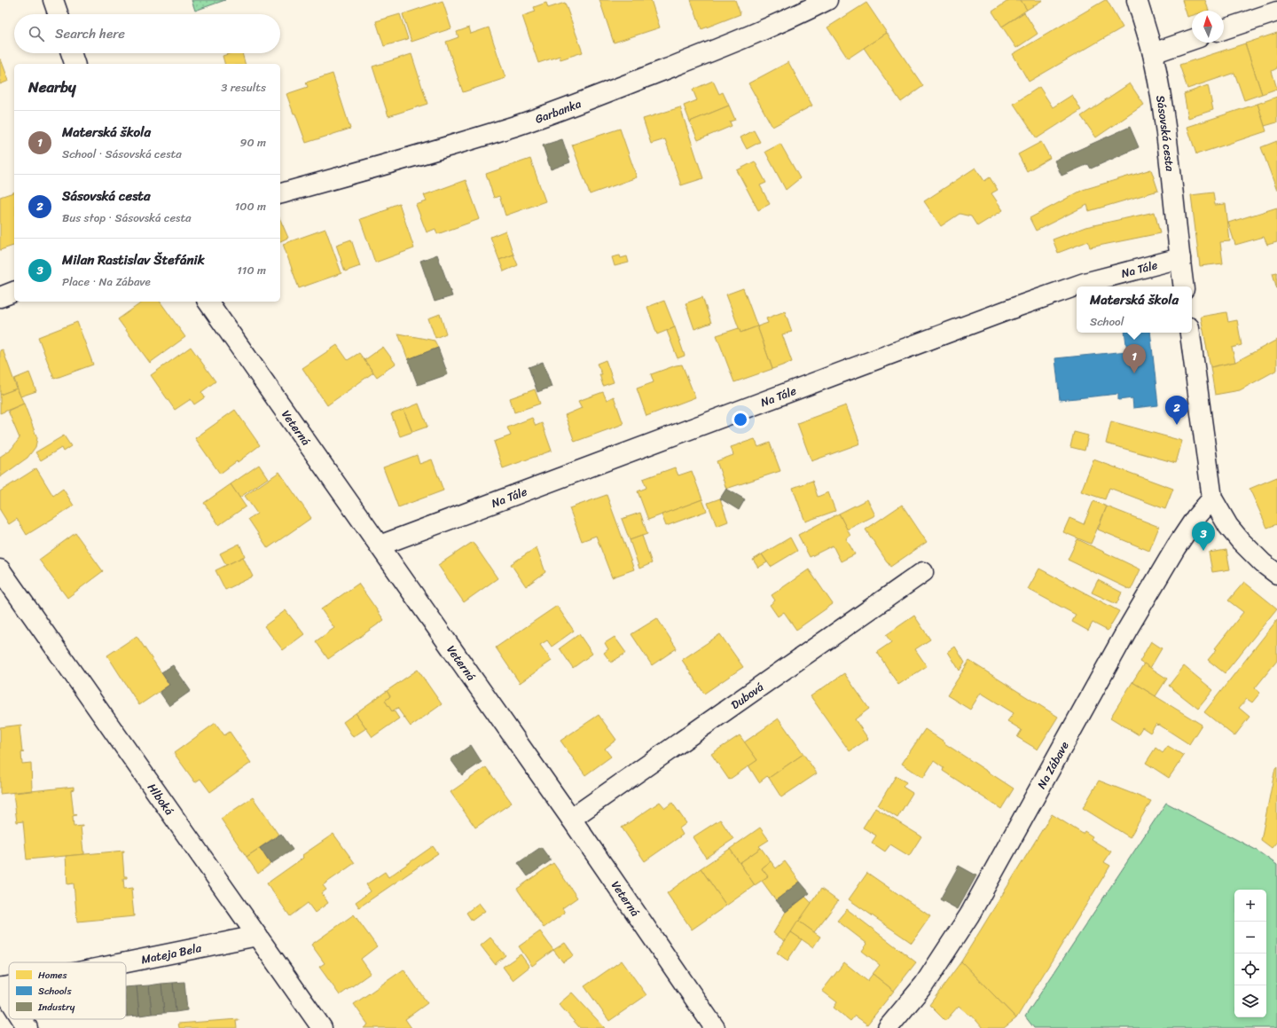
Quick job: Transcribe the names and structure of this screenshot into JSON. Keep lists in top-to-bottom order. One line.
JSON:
{"streets":{"street":["Garbanka","Sásovská cesta","Na Tále","Veterná","Dubová","Na Zábave","Hlboká","Mateja Bela"]},"crossings":[["Sásovská cesta","Na Tále"],["Na Tále","Veterná"],["Veterná","Dubová"],["Hlboká","Mateja Bela"]],"legend":["Homes","Schools","Industry"],"north":"top","page":{"search":"Search here","heading":["Nearby","3 results"],"list":[{"mark":"1","name":"Materská škola","note":"School · Sásovská cesta","value":"90 m"},{"mark":"2","name":"Sásovská cesta","note":"Bus stop · Sásovská cesta","value":"100 m"},{"mark":"3","name":"Milan Rastislav Štefánik","note":"Place · Na Zábave","value":"110 m"}],"popup":["Materská škola","School"],"pins":["1","2","3"],"map_buttons":["+","−"]}}
